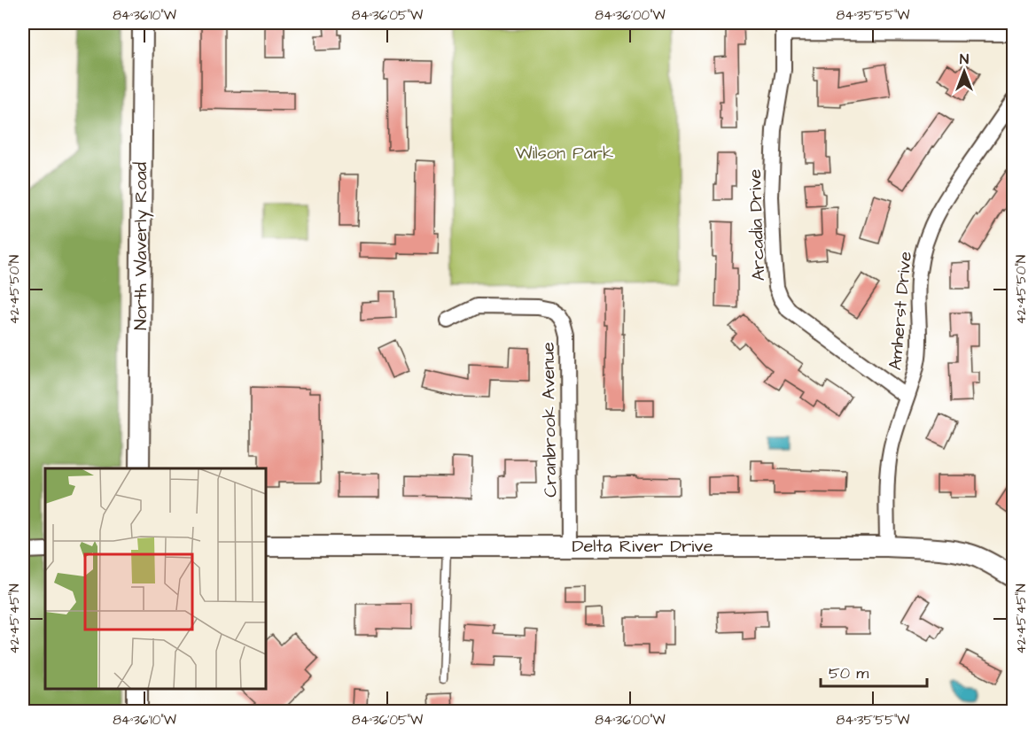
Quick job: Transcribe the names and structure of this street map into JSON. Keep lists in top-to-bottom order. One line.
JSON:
{"streets":{"street":["Arcadia Drive","North Waverly Road","Amherst Drive","Cranbrook Avenue","Delta River Drive"]},"crossings":[["Arcadia Drive","Amherst Drive"],["Amherst Drive","Delta River Drive"],["Cranbrook Avenue","Delta River Drive"]],"parks":["Wilson Park"],"scale_bar":"50 m","north":"top","coordinates":["84°36'10\"W","84°36'05\"W","84°36'00\"W","84°35'55\"W","42°45'50\"N","42°45'45\"N"]}
